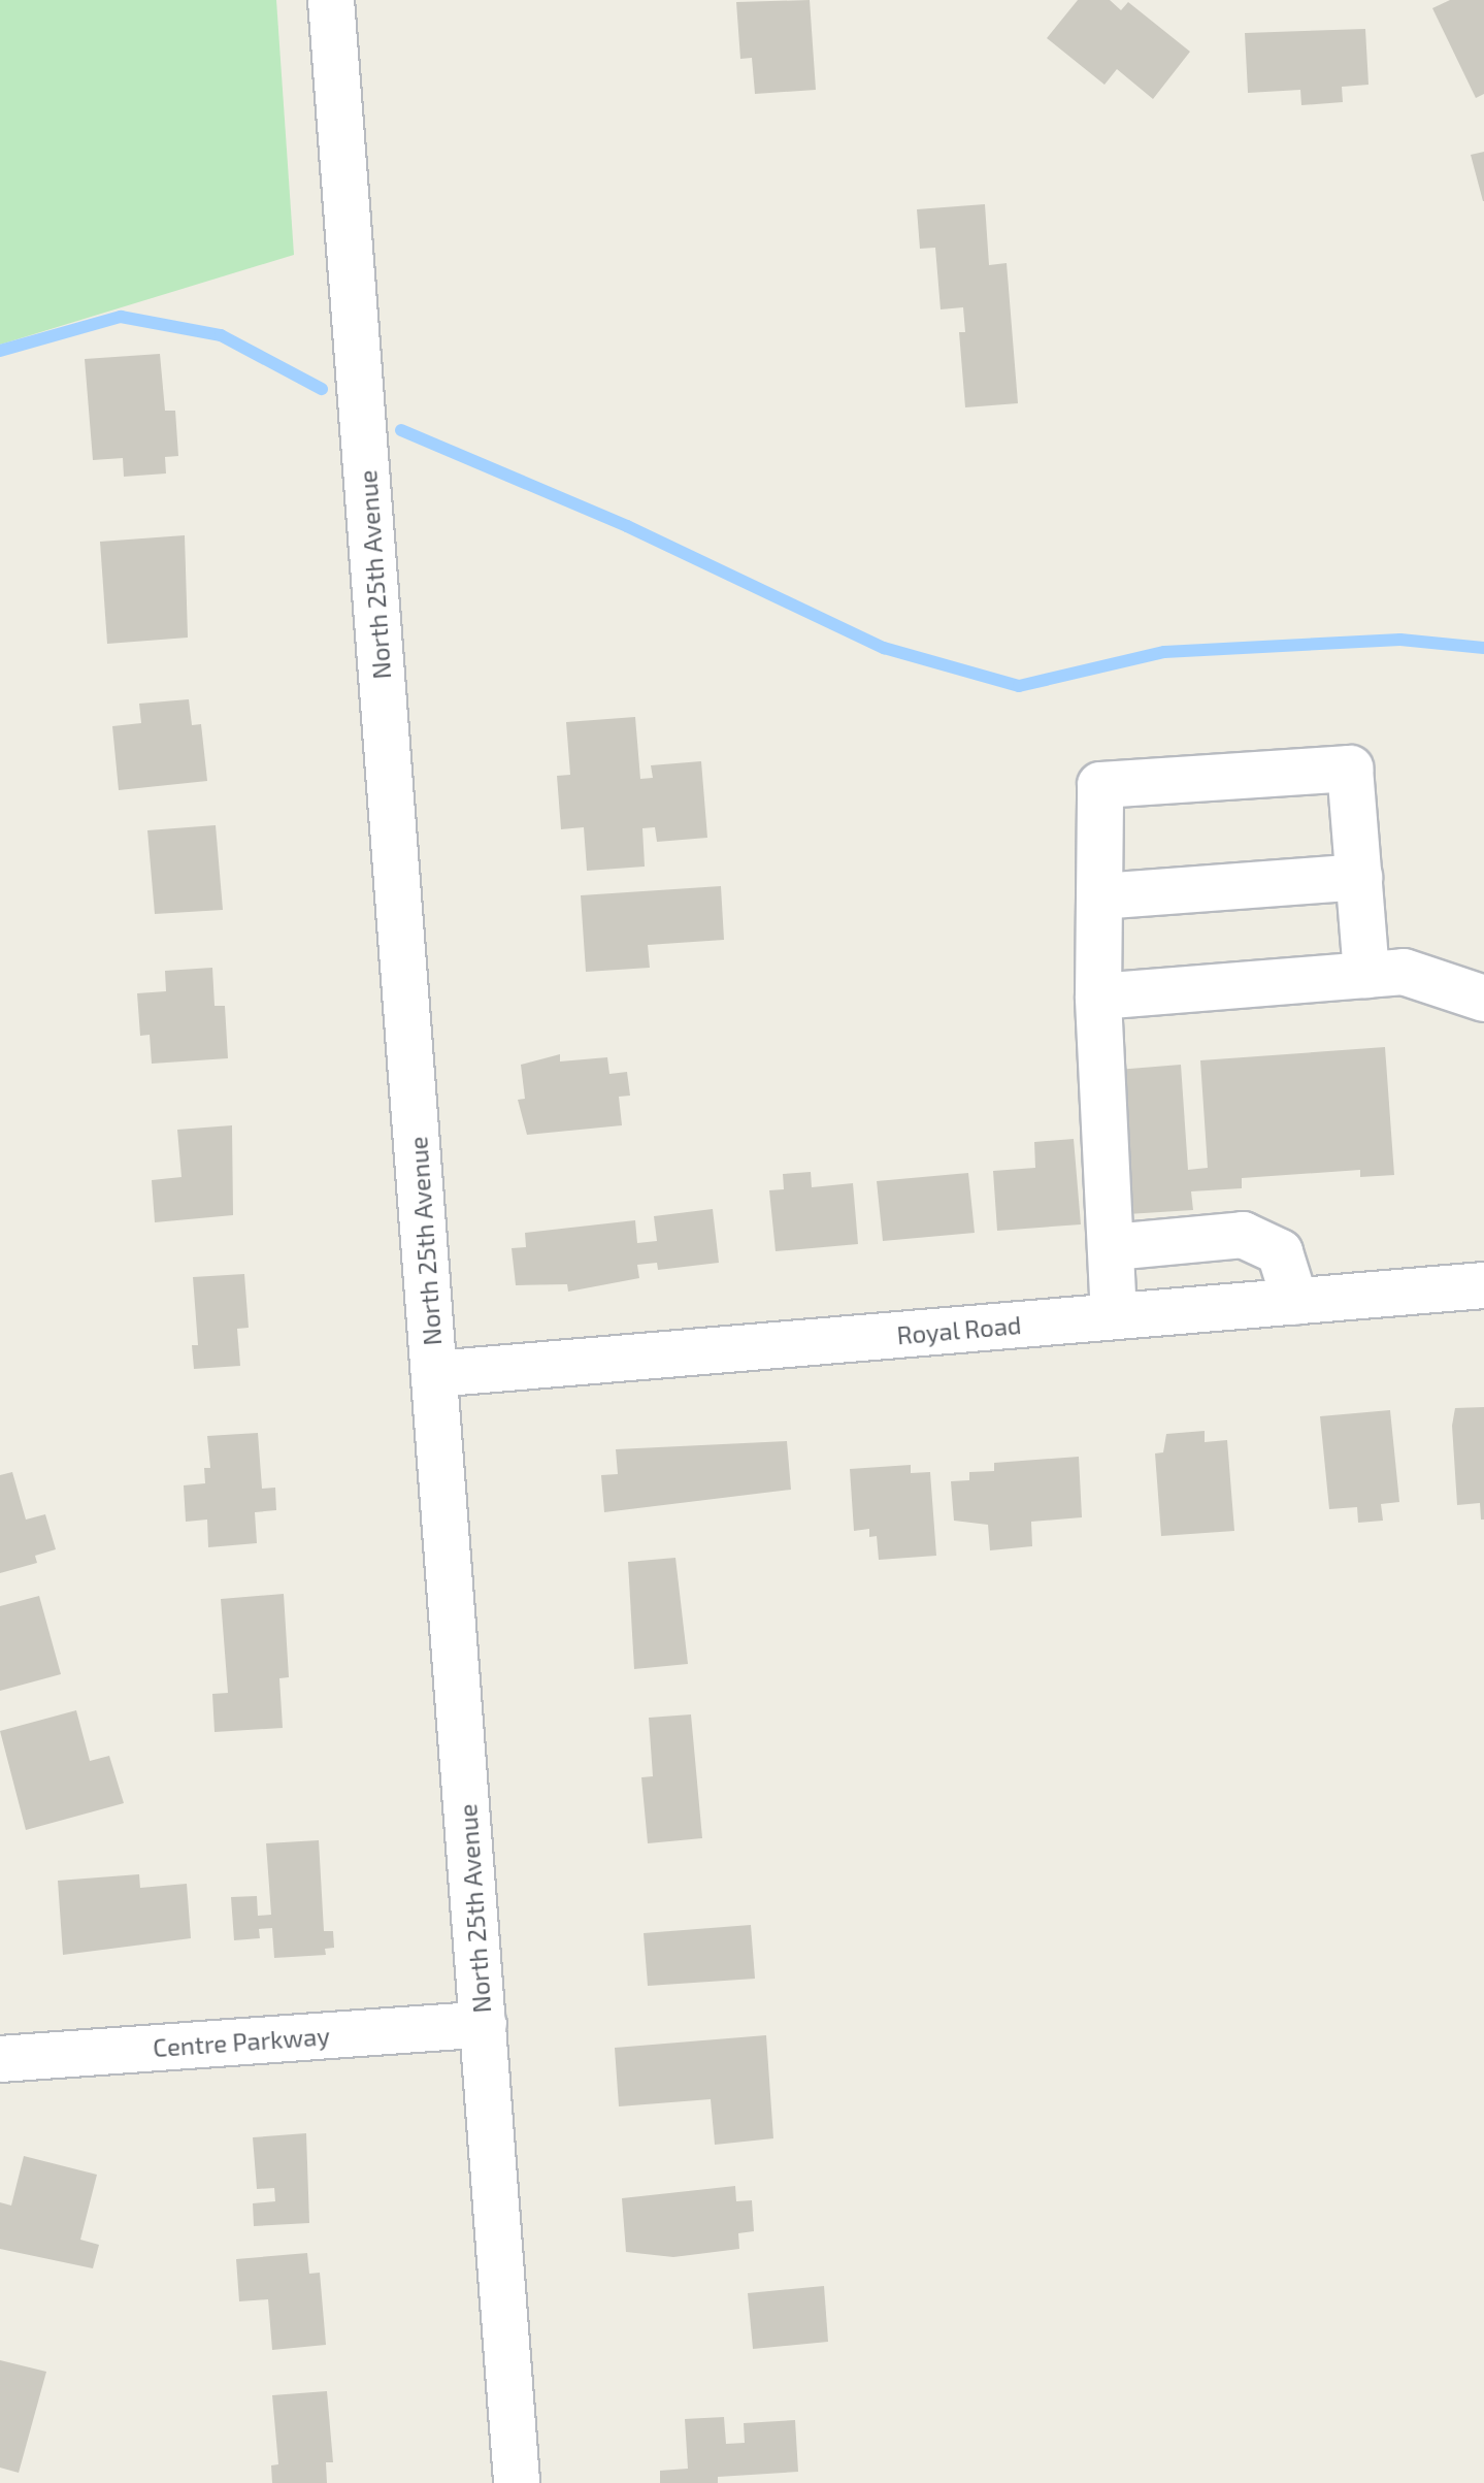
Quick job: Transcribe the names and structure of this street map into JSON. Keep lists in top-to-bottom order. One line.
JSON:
{"streets":{"street":["North 25th Avenue","Royal Road","Centre Parkway"]},"crossings":[["North 25th Avenue","Royal Road"],["North 25th Avenue","Centre Parkway"]]}
